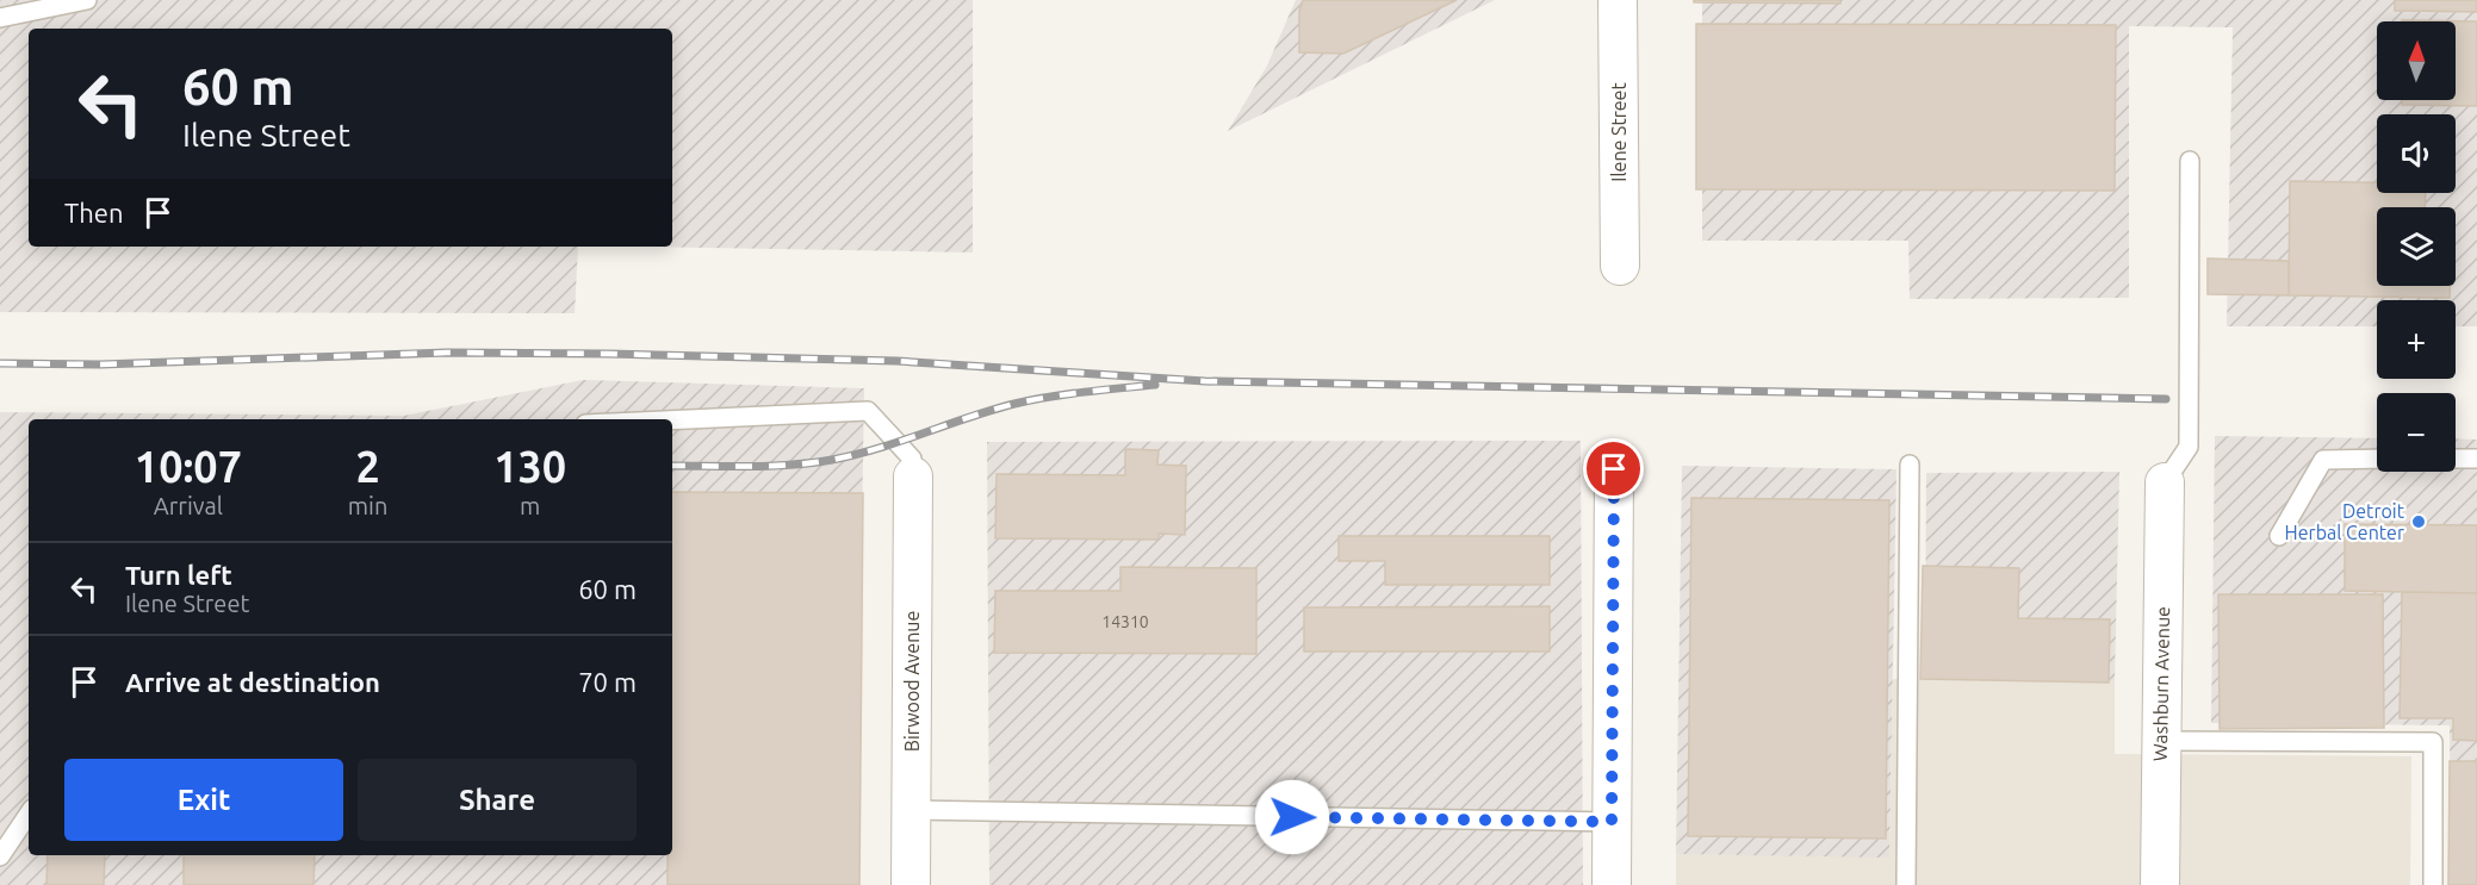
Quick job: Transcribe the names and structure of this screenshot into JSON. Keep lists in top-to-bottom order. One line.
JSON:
{"streets":{"street":["Ilene Street","Birwood Avenue","Washburn Avenue"]},"places":["Detroit Herbal Center"],"house_numbers":["14310"],"north":"top","page":{"map_buttons":["+","−"],"turn":["60 m","Ilene Street"],"then":"Then","eta":["10:07","Arrival","2","min","130","m"],"list":[{"name":"Turn left","note":"Ilene Street","value":"60 m"},{"name":"Arrive at destination","value":"70 m"}],"buttons":["Exit","Share"]}}
